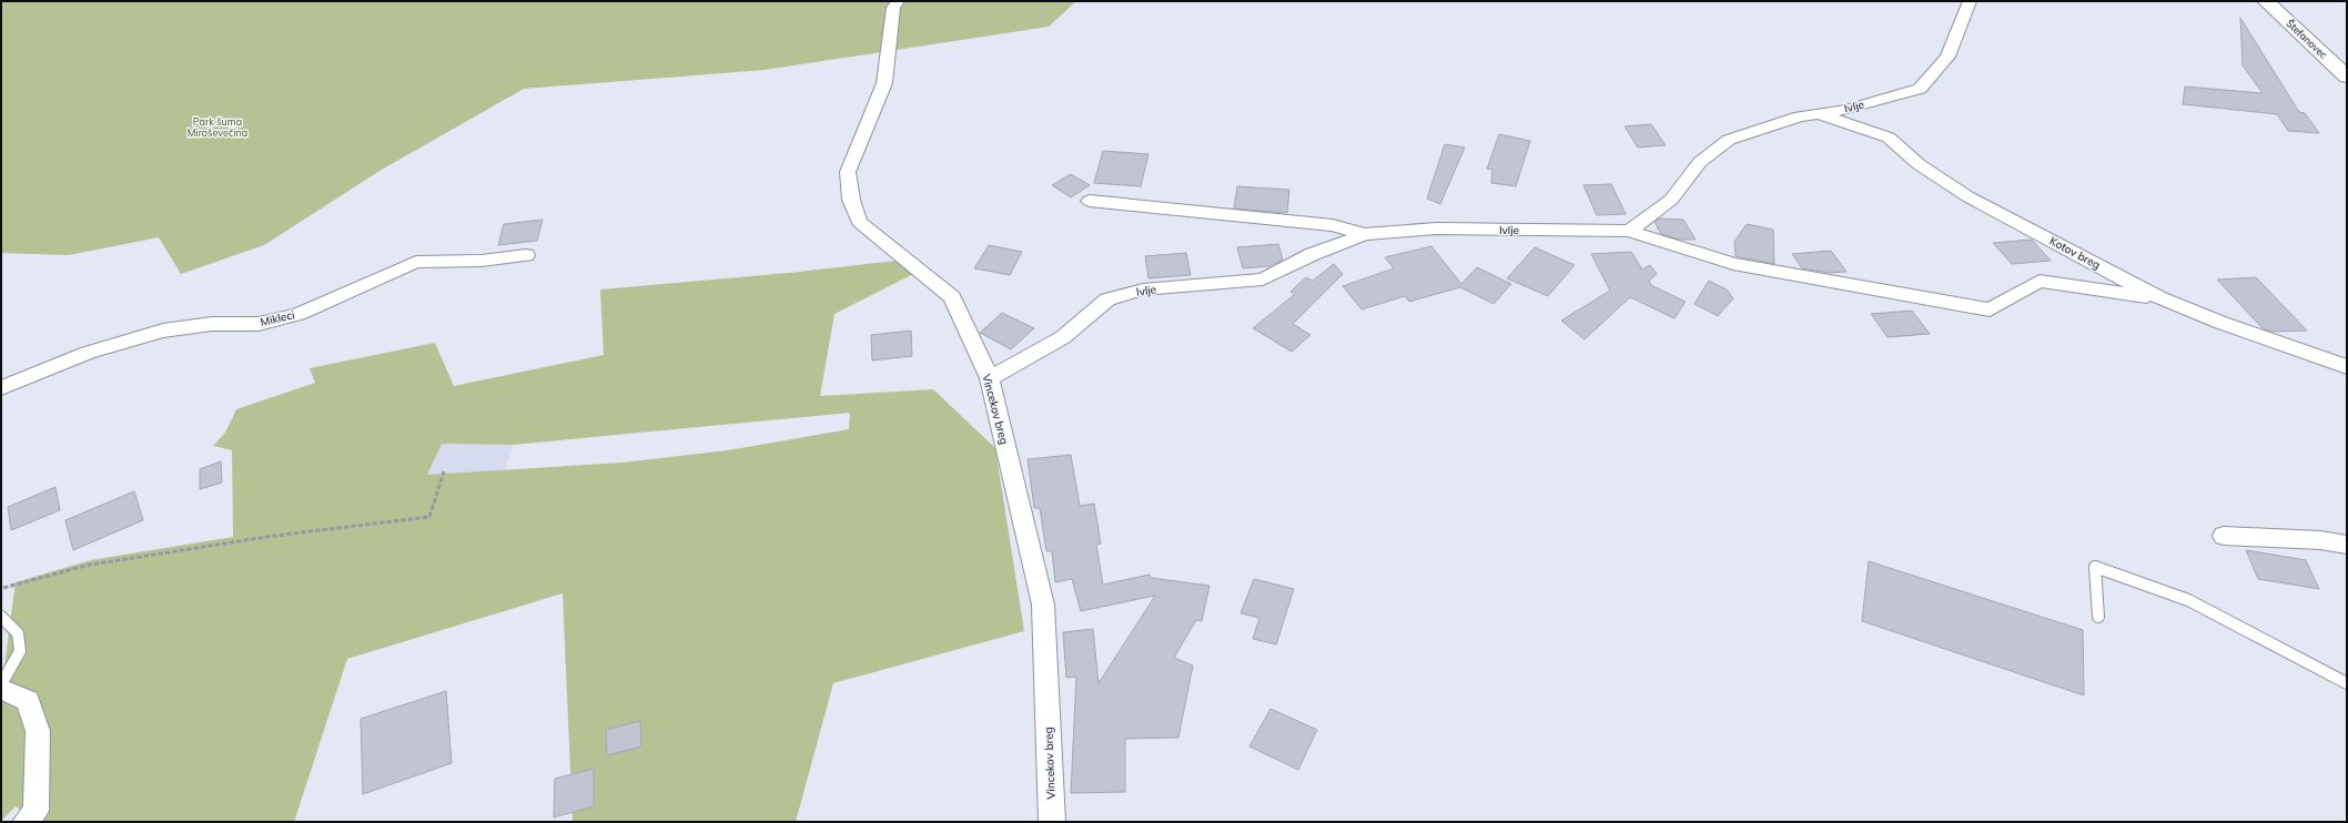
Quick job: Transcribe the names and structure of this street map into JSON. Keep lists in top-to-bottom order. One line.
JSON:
{"streets":{"street":["Štefanovec","Ivlje","Kotov breg","Mikleci","Vincekov breg"]},"crossings":[["Ivlje","Kotov breg"],["Ivlje","Vincekov breg"]],"parks":["Park šuma Miroševečina"]}
